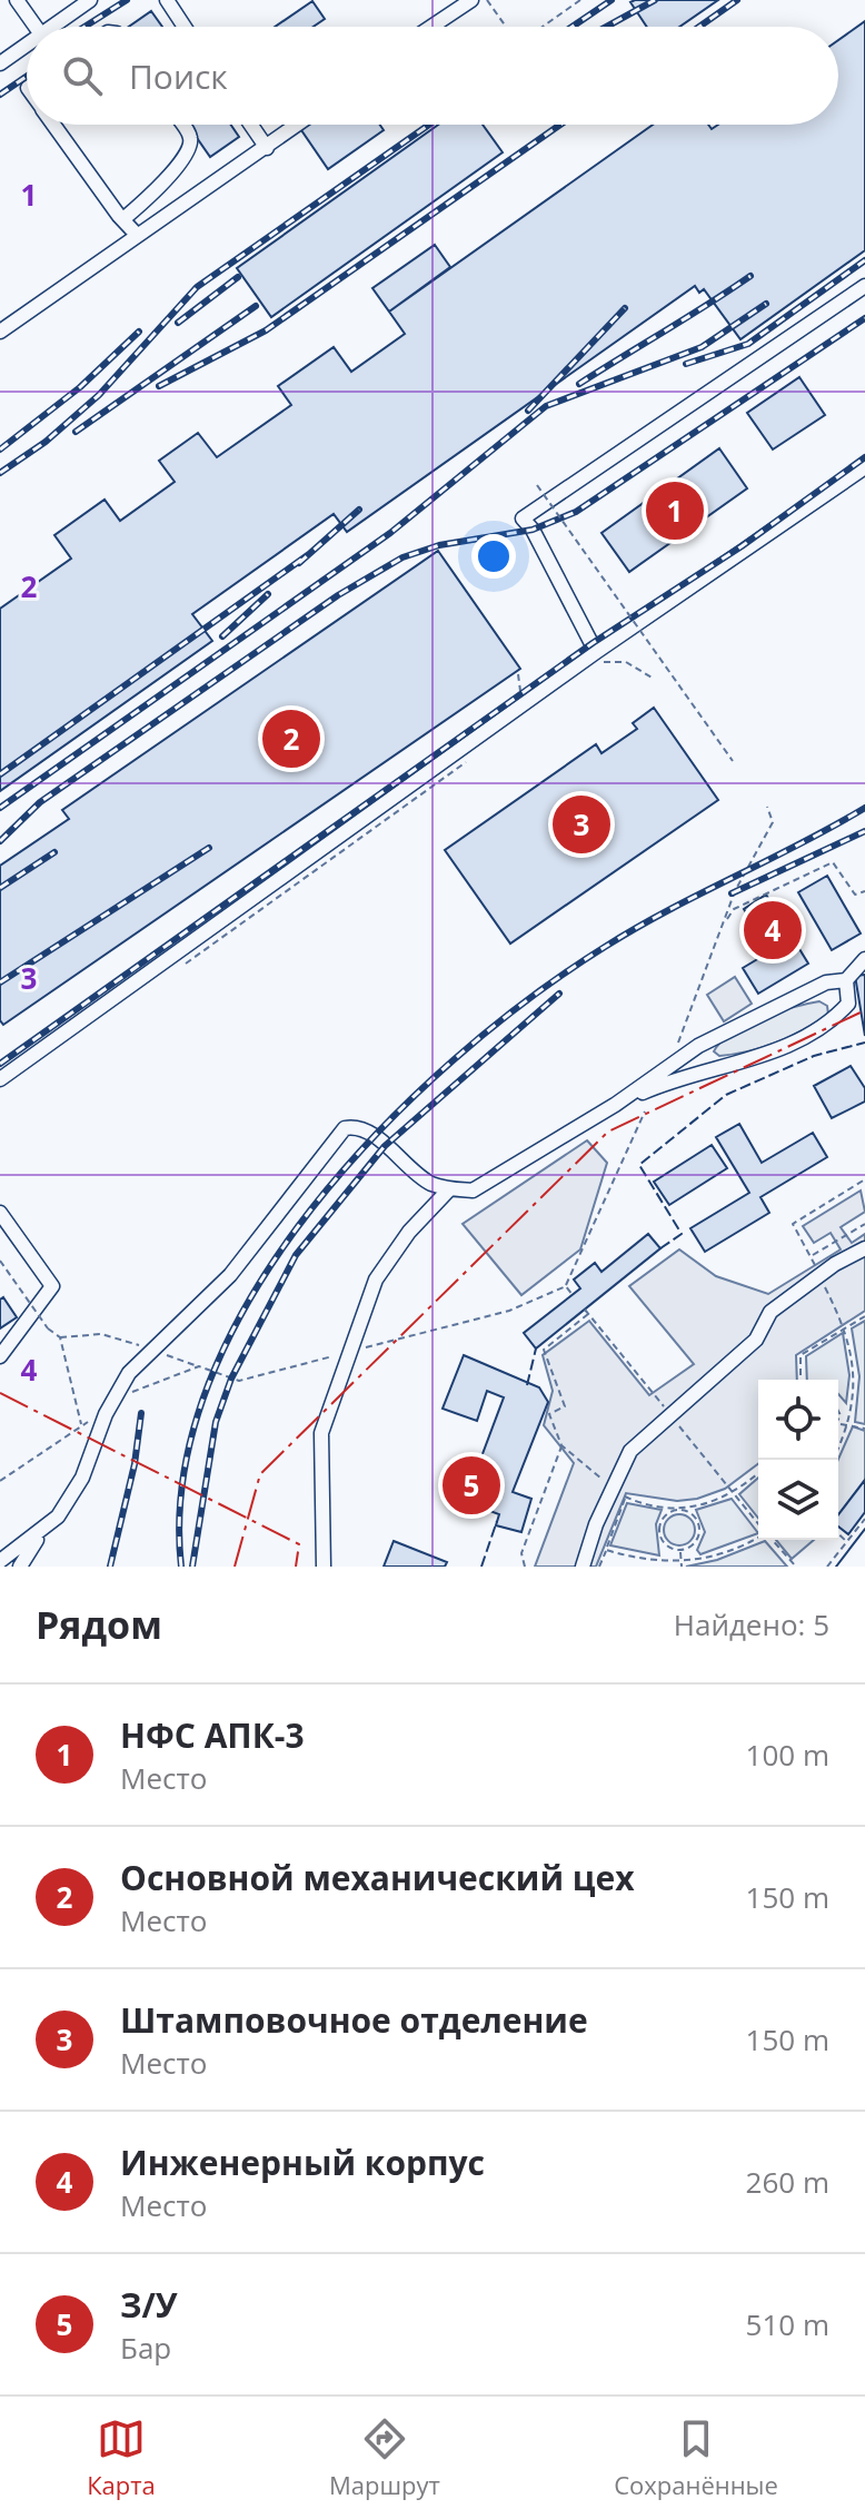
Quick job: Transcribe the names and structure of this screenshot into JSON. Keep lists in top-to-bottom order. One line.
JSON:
{"page":{"search":"Поиск","pins":["1","2","3","4","5"],"heading":["Рядом","Найдено: 5"],"list":[{"mark":"1","name":"НФС АПК-3","note":"Место","value":"100 m"},{"mark":"2","name":"Основной механический цех","note":"Место","value":"150 m"},{"mark":"3","name":"Штамповочное отделение","note":"Место","value":"150 m"},{"mark":"4","name":"Инженерный корпус","note":"Место","value":"260 m"},{"mark":"5","name":"З/У","note":"Бар","value":"510 m"}],"nav":["Карта","Маршрут","Сохранённые"]},"grid":{"rows":["1","2","3","4"]}}
